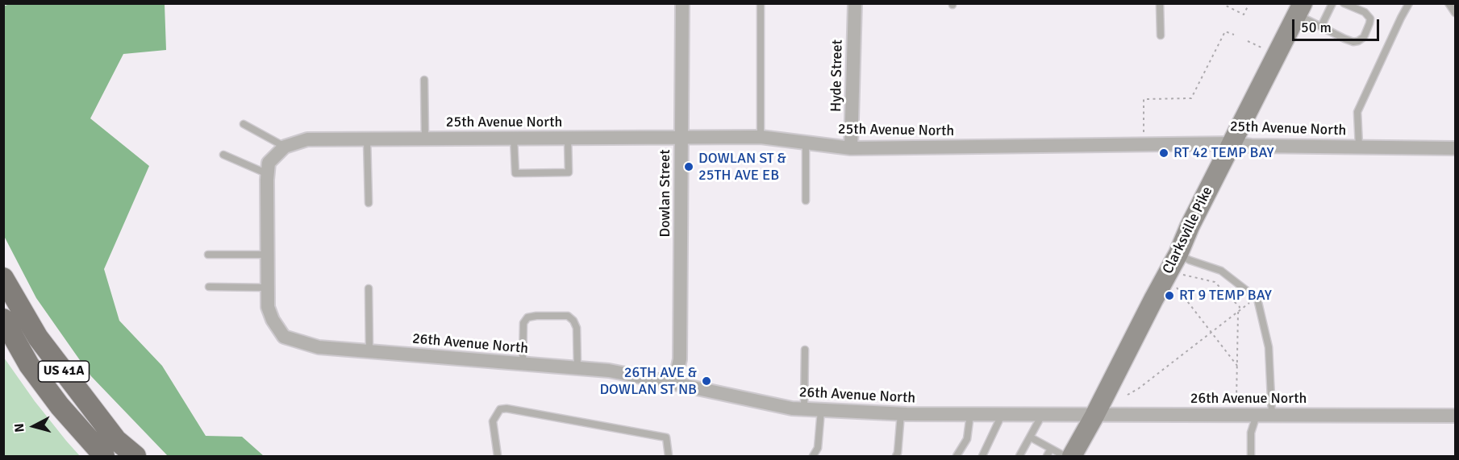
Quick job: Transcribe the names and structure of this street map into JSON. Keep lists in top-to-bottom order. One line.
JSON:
{"streets":{"main road":["Clarksville Pike","US 41A"],"street":["Hyde Street","25th Avenue North","Dowlan Street","26th Avenue North"]},"crossings":[["Hyde Street","25th Avenue North"],["25th Avenue North","Dowlan Street"],["25th Avenue North","Clarksville Pike"],["Dowlan Street","26th Avenue North"],["Clarksville Pike","26th Avenue North"]],"places":["RT 42 TEMP BAY","DOWLAN ST & 25TH AVE EB","RT 9 TEMP BAY","26TH AVE & DOWLAN ST NB"],"scale_bar":"50 m","north":"left"}
